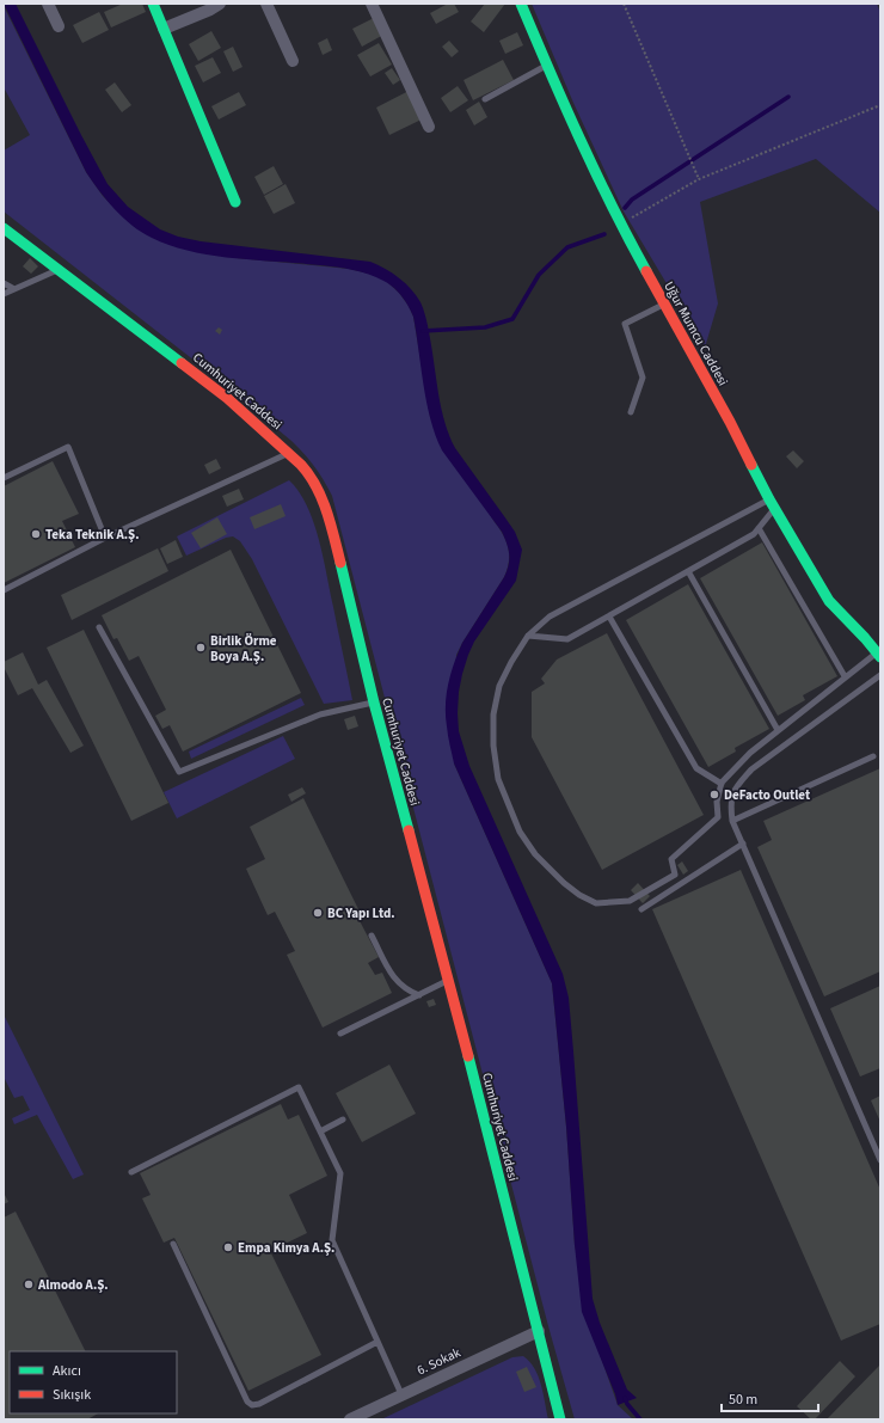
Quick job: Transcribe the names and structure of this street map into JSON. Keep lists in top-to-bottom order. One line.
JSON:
{"streets":{"street":["Uğur Mumcu Caddesi","Cumhuriyet Caddesi","6. Sokak"]},"crossings":[["Cumhuriyet Caddesi","6. Sokak"]],"places":["Teka Teknik A.Ş.","Birlik Örme Boya A.Ş.","DeFacto Outlet","BC Yapı Ltd.","Empa Kimya A.Ş.","Almodo A.Ş."],"legend":["Akıcı","Sıkışık"],"scale_bar":"50 m"}
